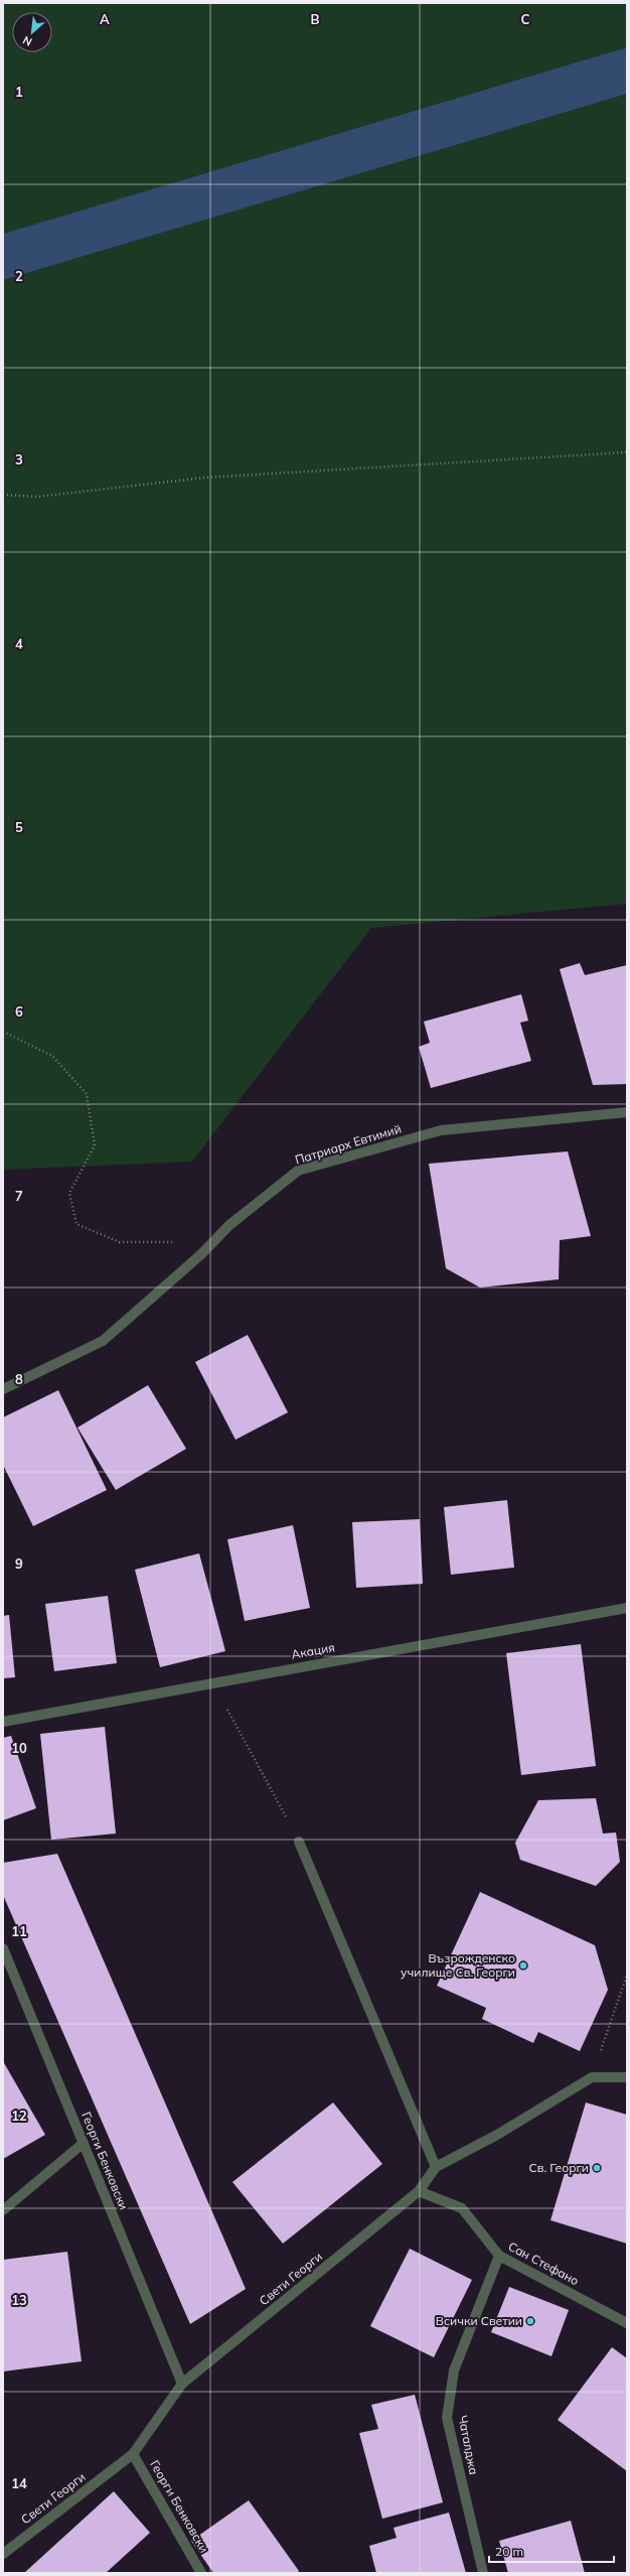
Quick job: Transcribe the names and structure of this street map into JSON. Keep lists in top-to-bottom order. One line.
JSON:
{"streets":{"street":["Патриарх Евтимий","Акация","Георги Бенковски","Сан Стефано","Свети Георги","Чаталджа"]},"crossings":[["Георги Бенковски","Свети Георги"],["Сан Стефано","Свети Георги"],["Сан Стефано","Чаталджа"]],"places":["Възрожденско училище Св. Георги","Св. Георги","Всички Светии"],"scale_bar":"20 m","north":"bottom left","grid":{"columns":["A","B","C"],"rows":["1","2","3","4","5","6","7","8","9","10","11","12","13","14"]}}
